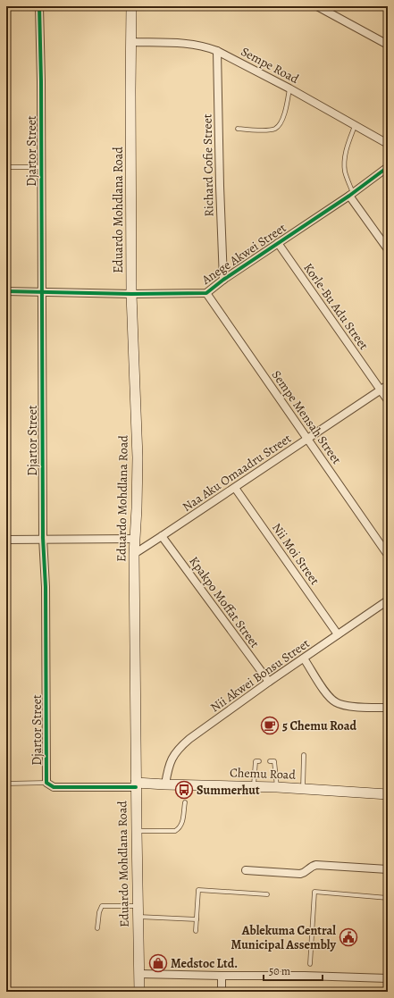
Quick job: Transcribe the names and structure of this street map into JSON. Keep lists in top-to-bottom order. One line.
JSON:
{"streets":{"main road":["Eduardo Mohdlana Road","Chemu Road"],"street":["Sempe Road","Djartor Street","Richard Cofie Street","Anege Akwei Street","Korle-Bu Adu Street","Sempe Mensah Street","Naa Aku Omaadru Street","Nii Moi Street","Kpakpo Moffat Street","Nii Akwei Bonsu Street"]},"crossings":[["Sempe Road","Richard Cofie Street"],["Sempe Road","Eduardo Mohdlana Road"],["Djartor Street","Eduardo Mohdlana Road"],["Djartor Street","Anege Akwei Street"],["Djartor Street","Chemu Road"],["Richard Cofie Street","Anege Akwei Street"],["Eduardo Mohdlana Road","Anege Akwei Street"],["Eduardo Mohdlana Road","Naa Aku Omaadru Street"],["Eduardo Mohdlana Road","Chemu Road"],["Anege Akwei Street","Korle-Bu Adu Street"],["Anege Akwei Street","Sempe Mensah Street"],["Korle-Bu Adu Street","Naa Aku Omaadru Street"],["Sempe Mensah Street","Naa Aku Omaadru Street"],["Naa Aku Omaadru Street","Nii Moi Street"],["Naa Aku Omaadru Street","Kpakpo Moffat Street"],["Nii Moi Street","Nii Akwei Bonsu Street"],["Kpakpo Moffat Street","Nii Akwei Bonsu Street"],["Nii Akwei Bonsu Street","Chemu Road"]],"places":{"cafe":["5 Chemu Road"],"bus stop":["Summerhut"],"public building":["Ablekuma Central Municipal Assembly"],"shop":["Medstoc Ltd."]},"scale_bar":"50 m"}
